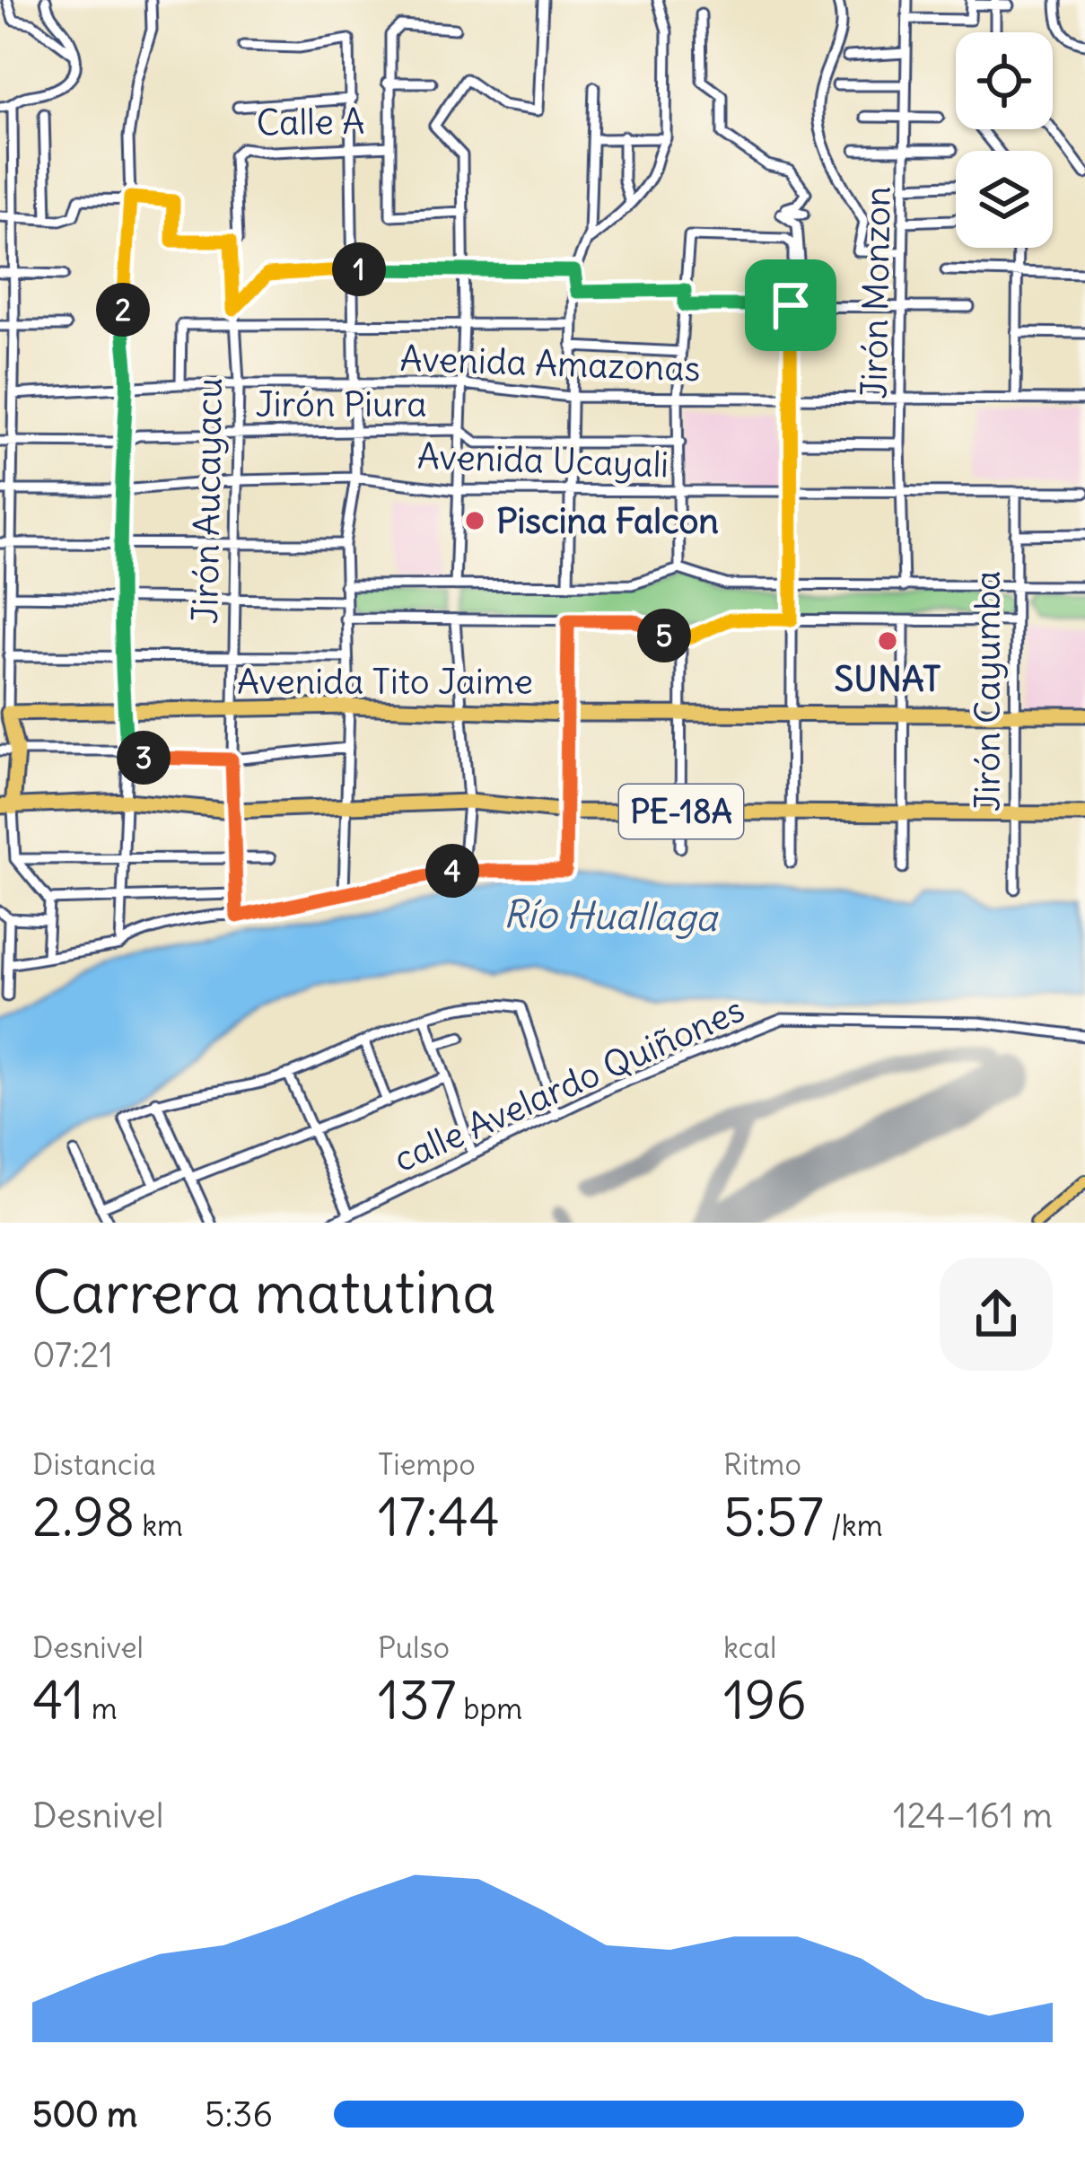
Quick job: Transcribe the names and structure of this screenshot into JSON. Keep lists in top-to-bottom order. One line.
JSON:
{"streets":{"highway":["Avenida Tito Jaime","PE-18A"],"street":["Calle A","Jirón Monzon","Avenida Amazonas","Jirón Piura","Avenida Ucayali","Jirón Aucayacu","Jirón Cayumba","calle Avelardo Quiñones"]},"crossings":[["Calle A","Jirón Aucayacu"],["Jirón Monzon","Avenida Amazonas"],["Jirón Monzon","Avenida Ucayali"],["Avenida Amazonas","Jirón Aucayacu"],["Jirón Piura","Jirón Aucayacu"],["Avenida Ucayali","Jirón Aucayacu"],["Avenida Ucayali","Jirón Cayumba"],["Jirón Aucayacu","Avenida Tito Jaime"],["Jirón Aucayacu","PE-18A"],["Avenida Tito Jaime","Jirón Cayumba"],["Jirón Cayumba","PE-18A"]],"water":["Río Huallaga"],"places":["Piscina Falcon","SUNAT"],"page":{"pins":["1","2","5","3","4"],"heading":["Carrera matutina","07:21"],"stats":[["Distancia","2.98 km"],["Tiempo","17:44"],["Ritmo","5:57 /km"],["Desnivel","41 m"],["Pulso","137 bpm"],["kcal","196"]],"chart":["Desnivel","124–161 m"],"list":[{"name":"500 m","note":"5:36"}]}}
